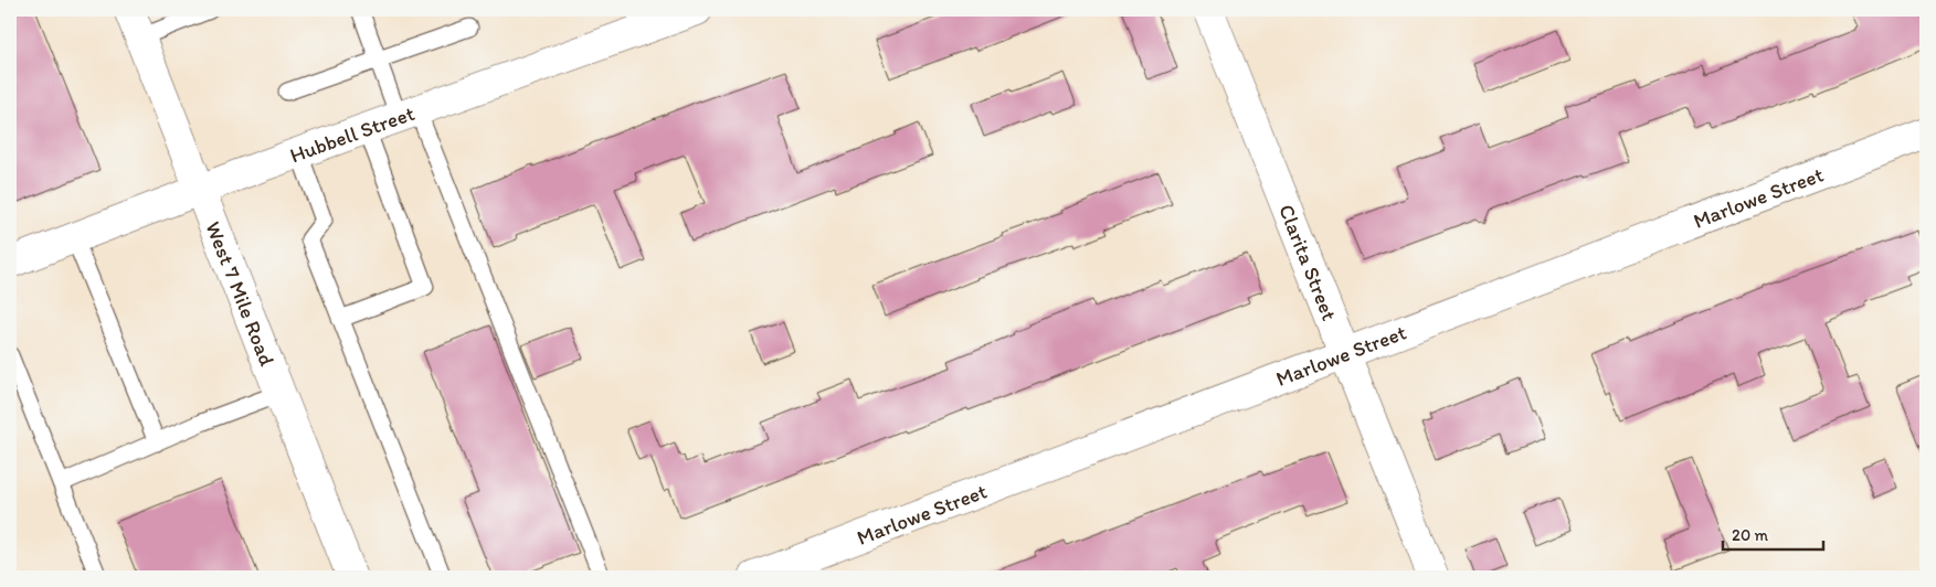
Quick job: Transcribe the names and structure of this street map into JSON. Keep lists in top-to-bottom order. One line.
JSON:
{"streets":{"street":["Hubbell Street","Marlowe Street","Clarita Street","West 7 Mile Road"]},"crossings":[["Hubbell Street","West 7 Mile Road"],["Marlowe Street","Clarita Street"]],"scale_bar":"20 m"}
